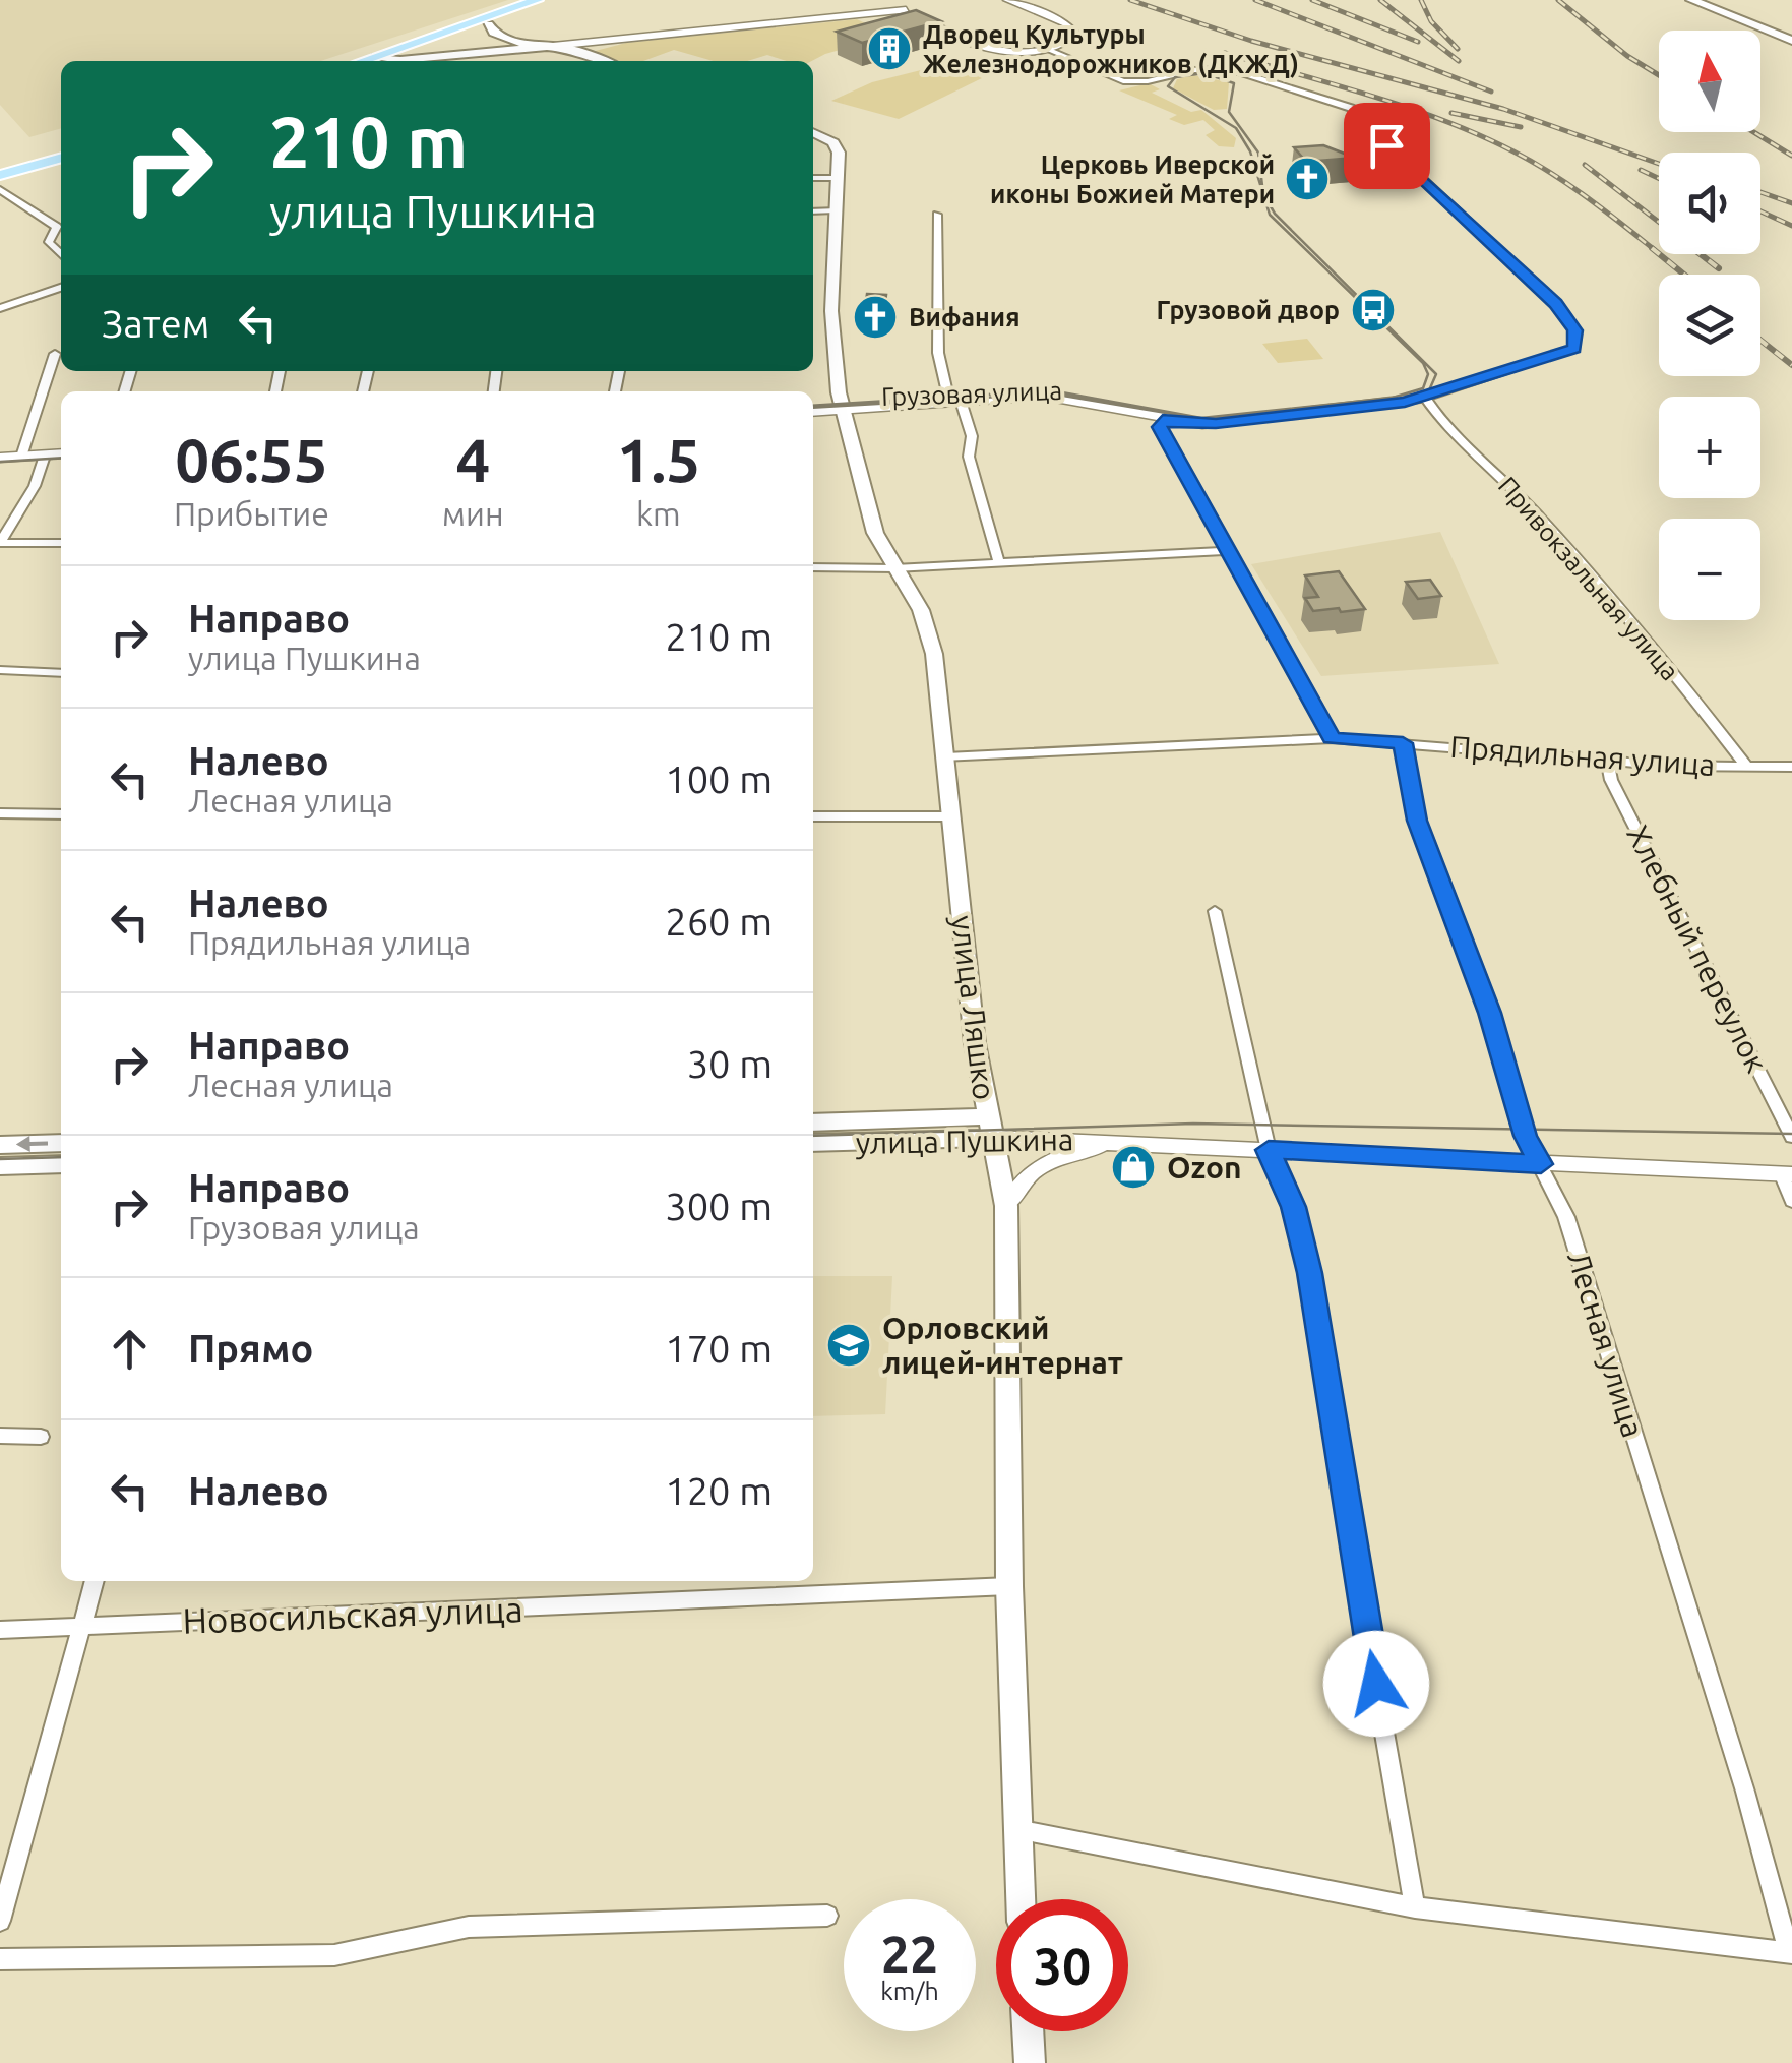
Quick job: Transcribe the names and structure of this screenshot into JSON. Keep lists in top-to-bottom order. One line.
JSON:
{"streets":{"main road":["улица Ляшко","улица Пушкина"],"street":["Грузовая улица","Привокзальная улица","Прядильная улица","Хлебный переулок","Лесная улица","Новосильская улица"]},"crossings":[["Грузовая улица","Привокзальная улица"],["Грузовая улица","улица Ляшко"],["Привокзальная улица","Прядильная улица"],["Прядильная улица","Хлебный переулок"],["Прядильная улица","улица Ляшко"],["Прядильная улица","Лесная улица"],["улица Ляшко","улица Пушкина"],["улица Ляшко","Новосильская улица"],["улица Пушкина","Лесная улица"]],"places":{"building":["Дворец Культуры Железнодорожников (ДКЖД)"],"church":["Церковь Иверской иконы Божией Матери","Вифания"],"bus stop":["Грузовой двор"],"shop":["Ozon"],"school or university":["Орловский лицей-интернат"]},"north":"top","page":{"map_buttons":["+","−"],"turn":["210 m","улица Пушкина"],"then":"Затем","eta":["06:55","Прибытие","4","мин","1.5","km"],"list":[{"name":"Направо","note":"улица Пушкина","value":"210 m"},{"name":"Налево","note":"Лесная улица","value":"100 m"},{"name":"Налево","note":"Прядильная улица","value":"260 m"},{"name":"Направо","note":"Лесная улица","value":"30 m"},{"name":"Направо","note":"Грузовая улица","value":"300 m"},{"name":"Прямо","value":"170 m"},{"name":"Налево","value":"120 m"}],"speed":"22 km/h","limit":"30"}}
